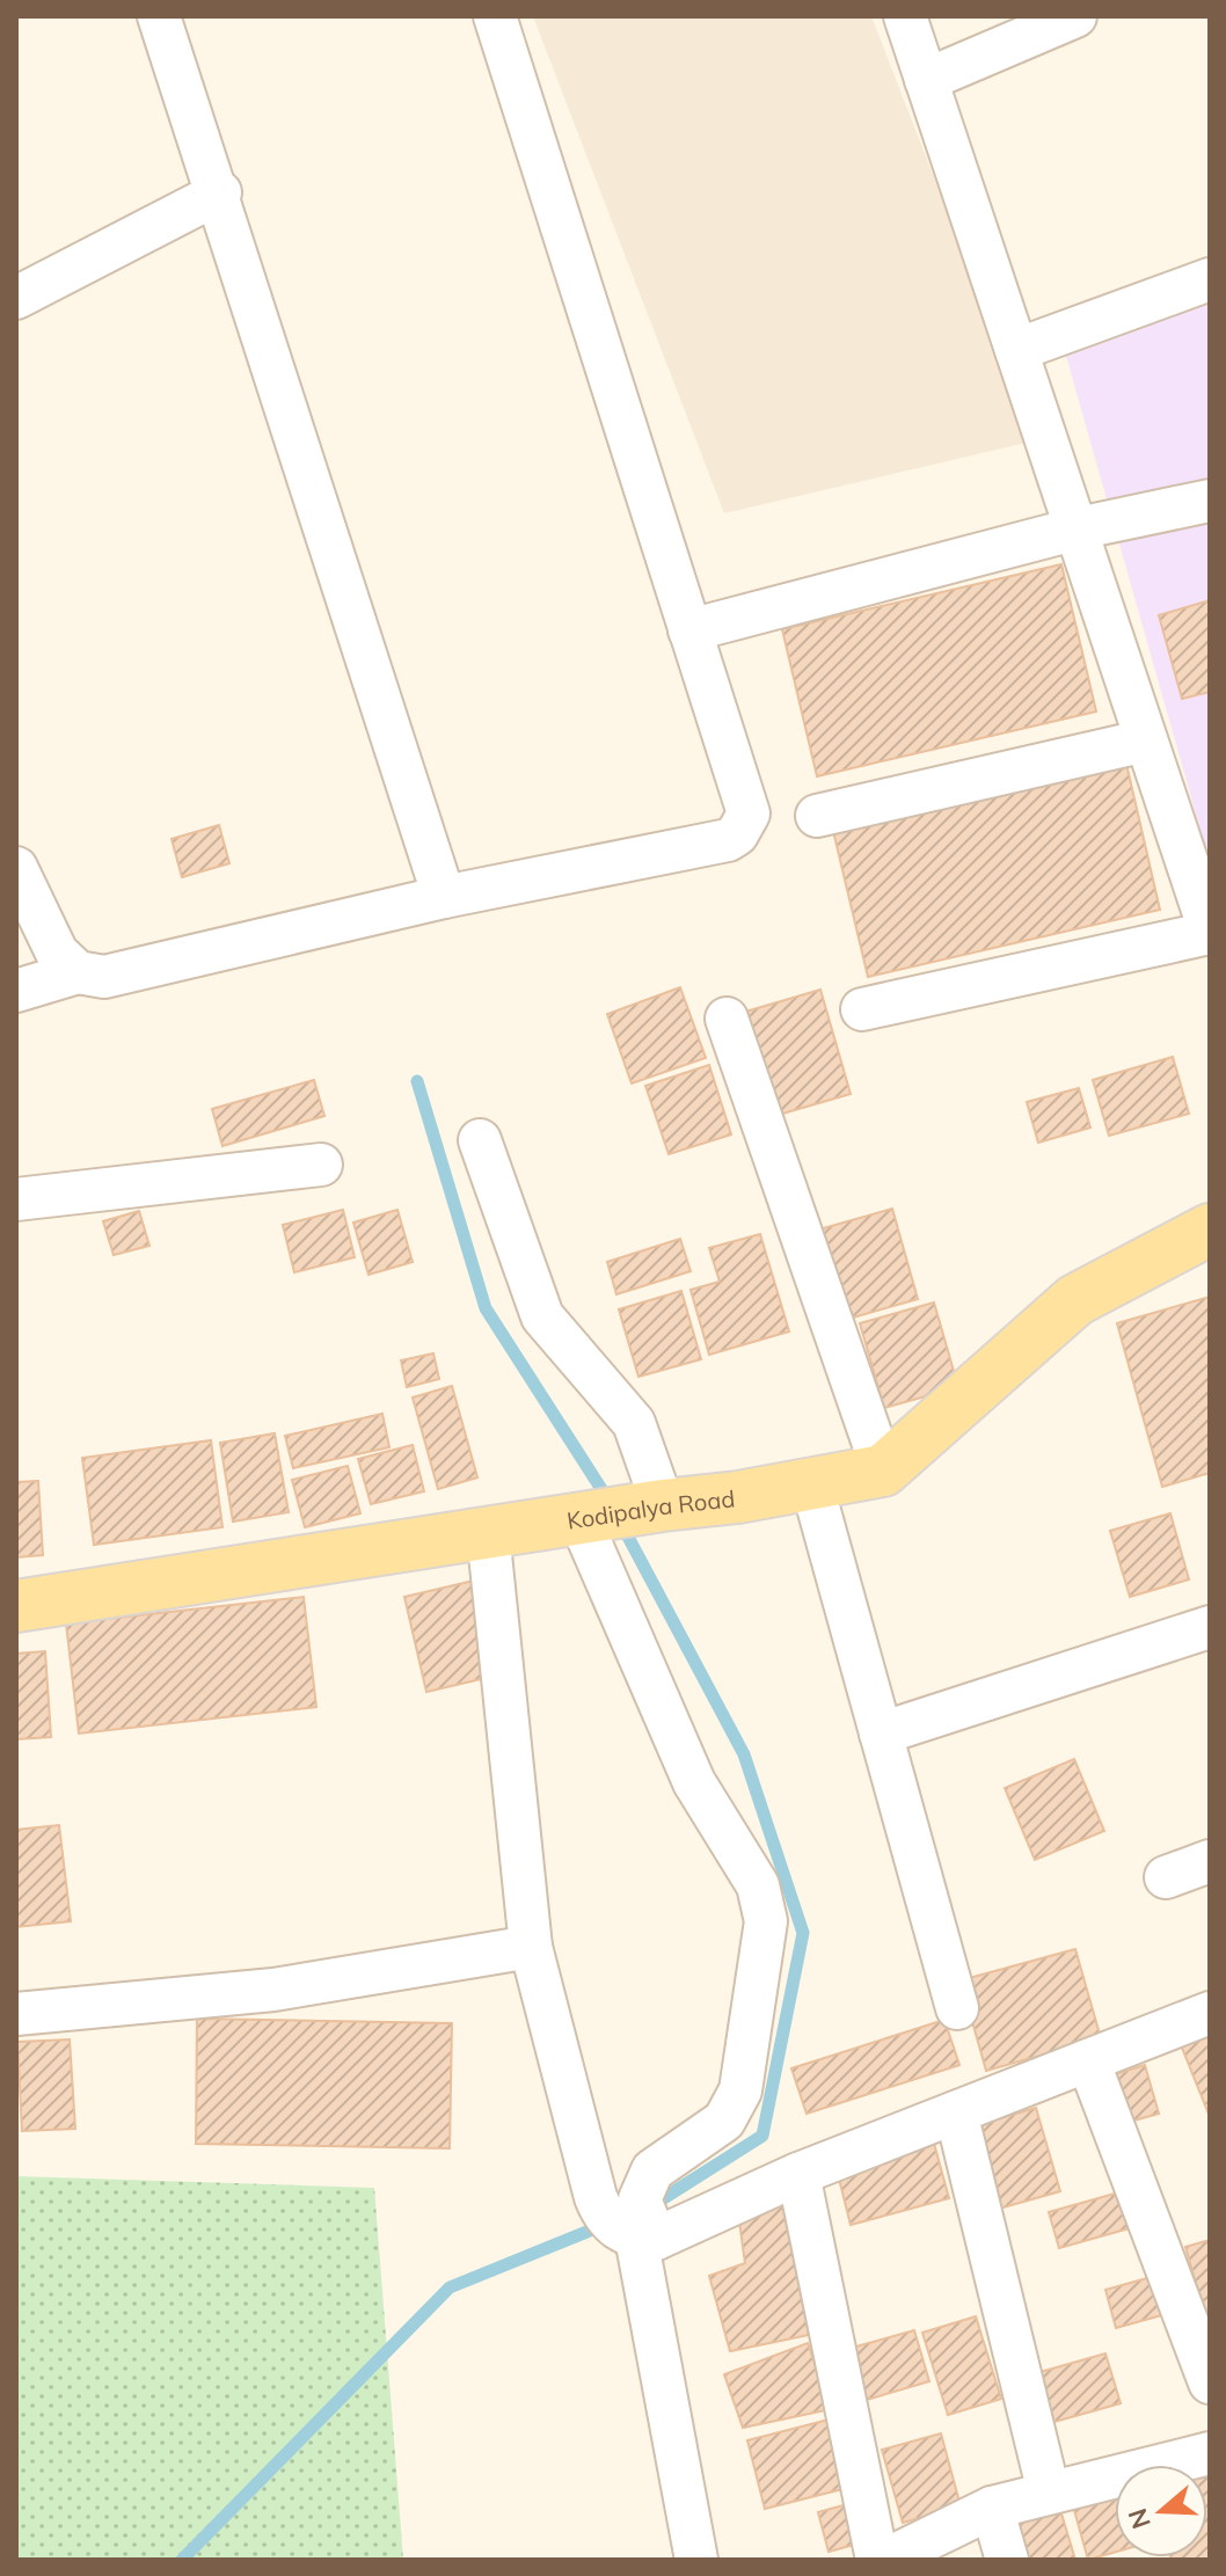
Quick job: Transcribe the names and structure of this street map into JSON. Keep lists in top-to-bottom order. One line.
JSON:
{"streets":{"main road":["Kodipalya Road"]},"north":"left"}
